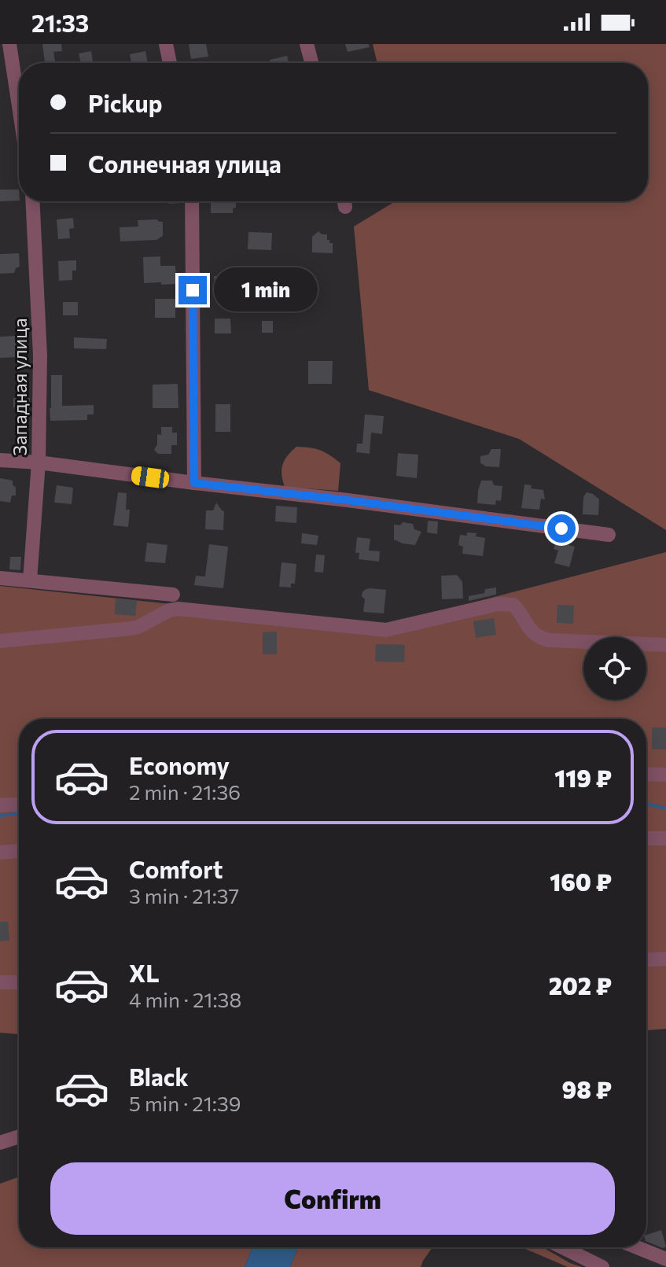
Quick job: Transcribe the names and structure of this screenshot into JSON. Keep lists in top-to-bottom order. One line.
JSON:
{"streets":{"street":["Западная улица"]},"page":{"status":"21:33","banner":["Pickup","Солнечная улица"],"bubble":"1 min","list":[{"name":"Economy","note":"2 min · 21:36","value":"119 ₽"},{"name":"Comfort","note":"3 min · 21:37","value":"160 ₽"},{"name":"XL","note":"4 min · 21:38","value":"202 ₽"},{"name":"Black","note":"5 min · 21:39","value":"98 ₽"}],"buttons":"Confirm"}}
